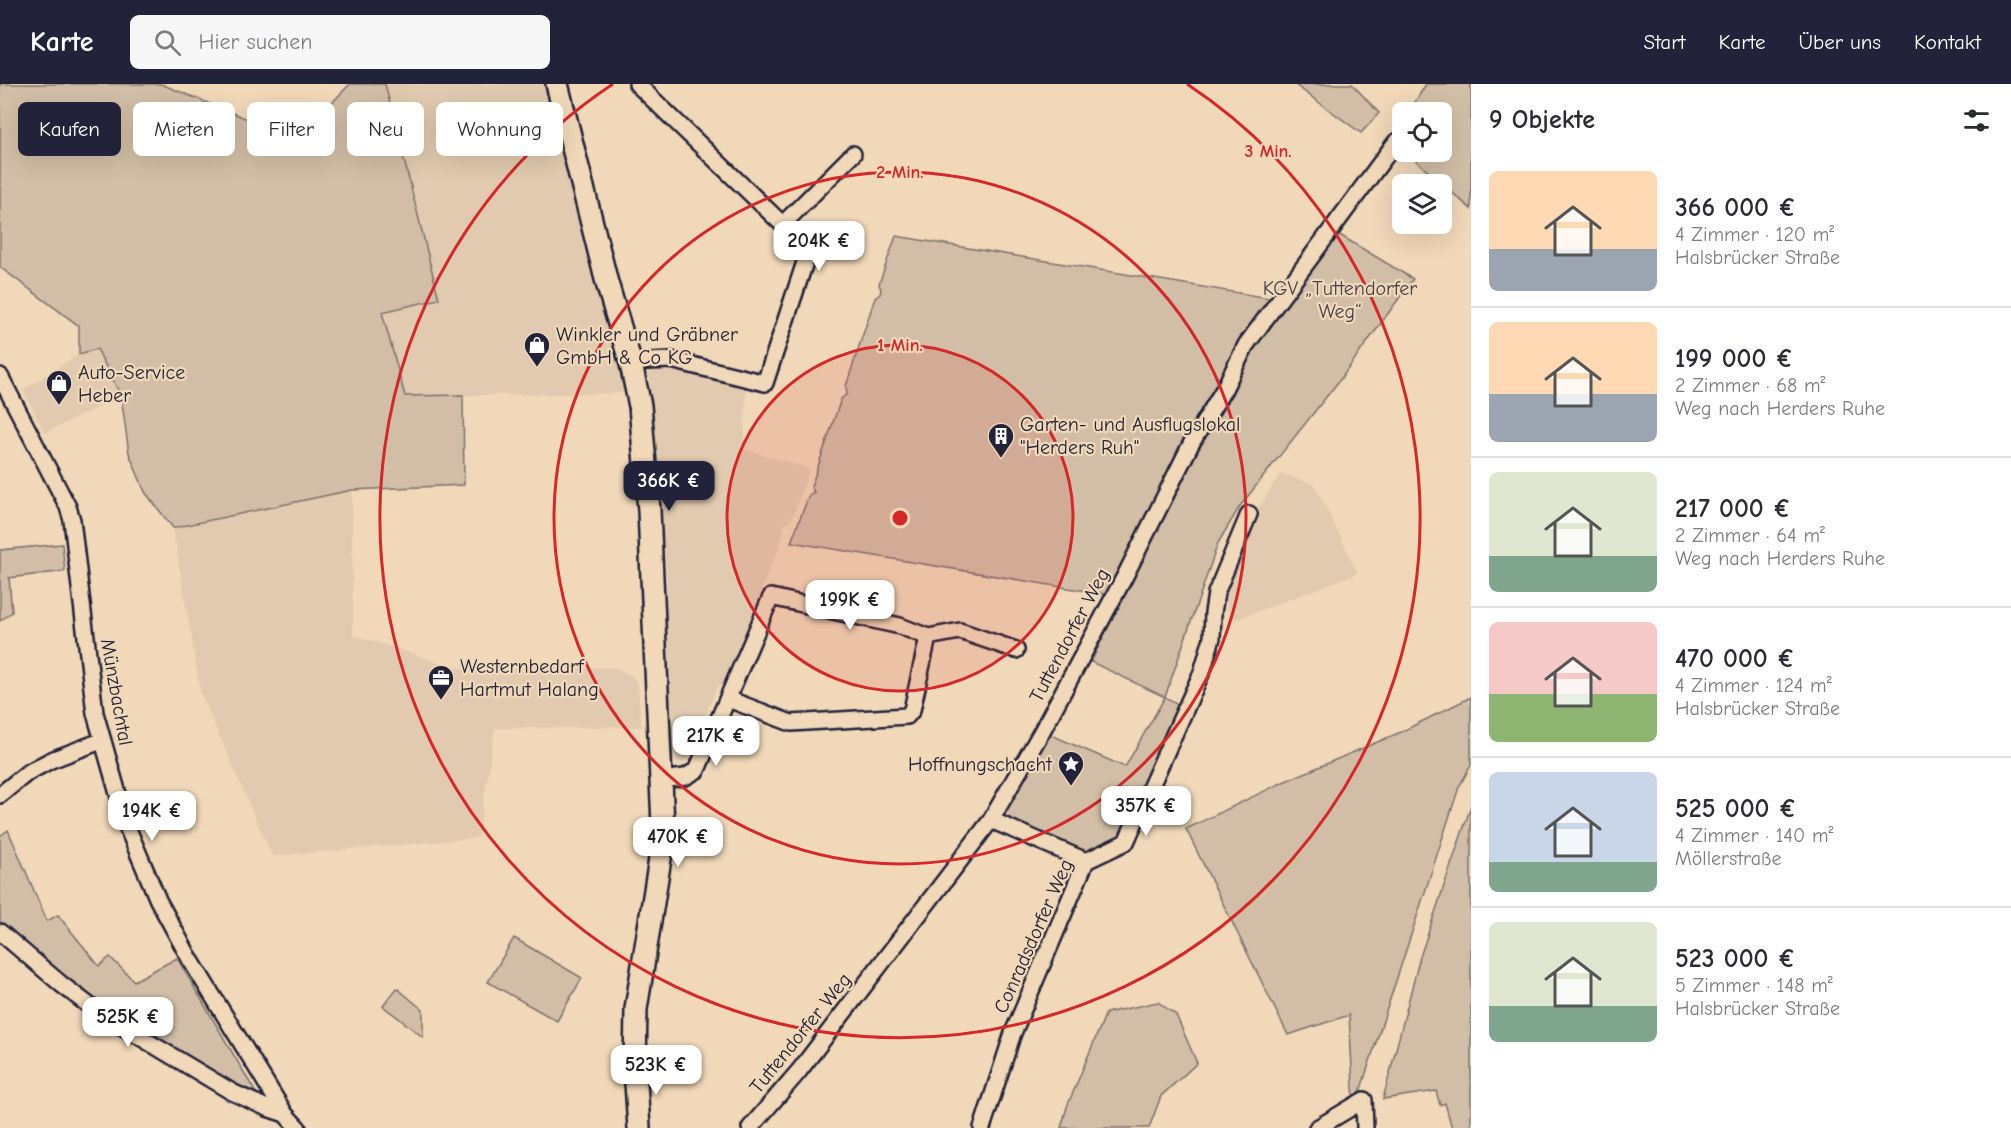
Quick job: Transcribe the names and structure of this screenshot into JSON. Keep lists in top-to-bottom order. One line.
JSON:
{"streets":{"street":["Tuttendorfer Weg","Münzbachtal","Conradsdorfer Weg"]},"parks":["KGV „Tuttendorfer Weg“"],"places":{"shop":["Winkler und Gräbner GmbH & Co KG","Auto-Service Heber"],"building":["Garten- und Ausflugslokal \"Herders Ruh\""],"office":["Westernbedarf Hartmut Halang"],"place":["Hoffnungschacht"]},"page":{"header":"Karte","search":"Hier suchen","nav":["Start","Karte","Über uns","Kontakt"],"heading":"9 Objekte","chip":["Kaufen","Mieten","Filter","Neu","Wohnung"],"list":[{"name":"366 000 €","note":"4 Zimmer · 120 m² · Halsbrücker Straße"},{"name":"199 000 €","note":"2 Zimmer · 68 m² · Weg nach Herders Ruhe"},{"name":"217 000 €","note":"2 Zimmer · 64 m² · Weg nach Herders Ruhe"},{"name":"470 000 €","note":"4 Zimmer · 124 m² · Halsbrücker Straße"},{"name":"525 000 €","note":"4 Zimmer · 140 m² · Möllerstraße"},{"name":"523 000 €","note":"5 Zimmer · 148 m² · Halsbrücker Straße"}],"price":["204K €","366K €","199K €","217K €","357K €","194K €","470K €","525K €","523K €"]},"rings":["3 Min.","2 Min.","1 Min."]}
